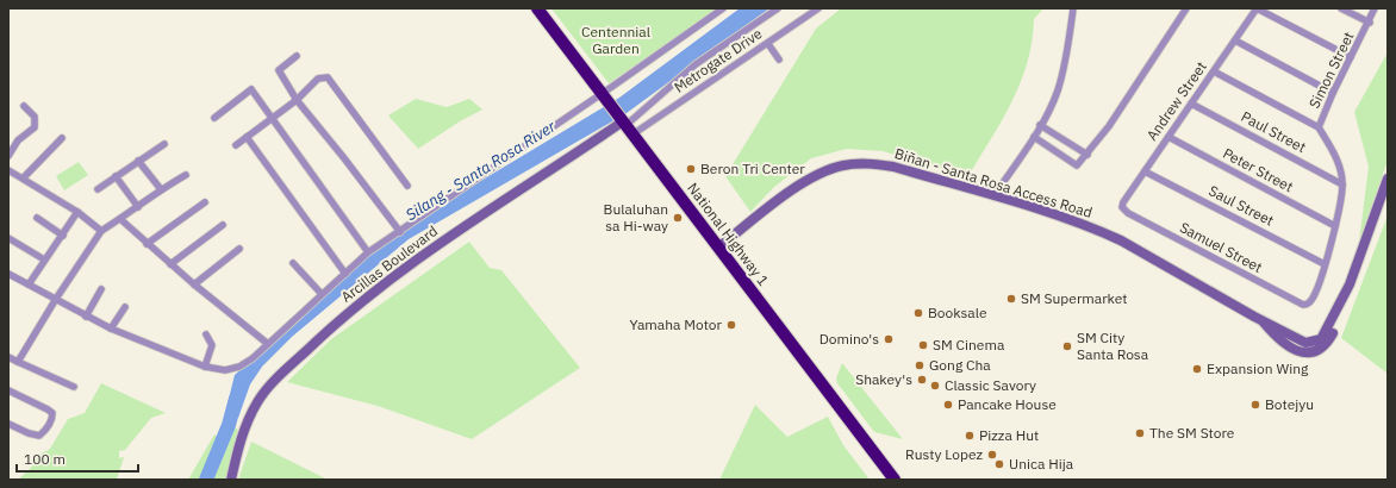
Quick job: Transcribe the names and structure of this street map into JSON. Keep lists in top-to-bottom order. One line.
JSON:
{"streets":{"highway":["National Highway 1"],"main road":["Biñan - Santa Rosa Access Road","Arcillas Boulevard"],"street":["Metrogate Drive","Simon Street","Andrew Street","Paul Street","Peter Street","Saul Street","Samuel Street"]},"crossings":[["Metrogate Drive","National Highway 1"],["Metrogate Drive","Arcillas Boulevard"],["Simon Street","Paul Street"],["Simon Street","Peter Street"],["Simon Street","Saul Street"],["Simon Street","Samuel Street"],["Andrew Street","Paul Street"],["Andrew Street","Peter Street"],["Andrew Street","Saul Street"],["Andrew Street","Samuel Street"],["Biñan - Santa Rosa Access Road","National Highway 1"],["National Highway 1","Arcillas Boulevard"]],"water":["Silang - Santa Rosa River"],"parks":["Centennial Garden"],"places":["Beron Tri Center","Bulaluhan sa Hi-way","SM Supermarket","Booksale","Yamaha Motor","Domino's","SM Cinema","SM City Santa Rosa","Gong Cha","Expansion Wing","Shakey's","Classic Savory","Pancake House","Botejyu","The SM Store","Pizza Hut","Rusty Lopez","Unica Hija"],"scale_bar":"100 m"}
